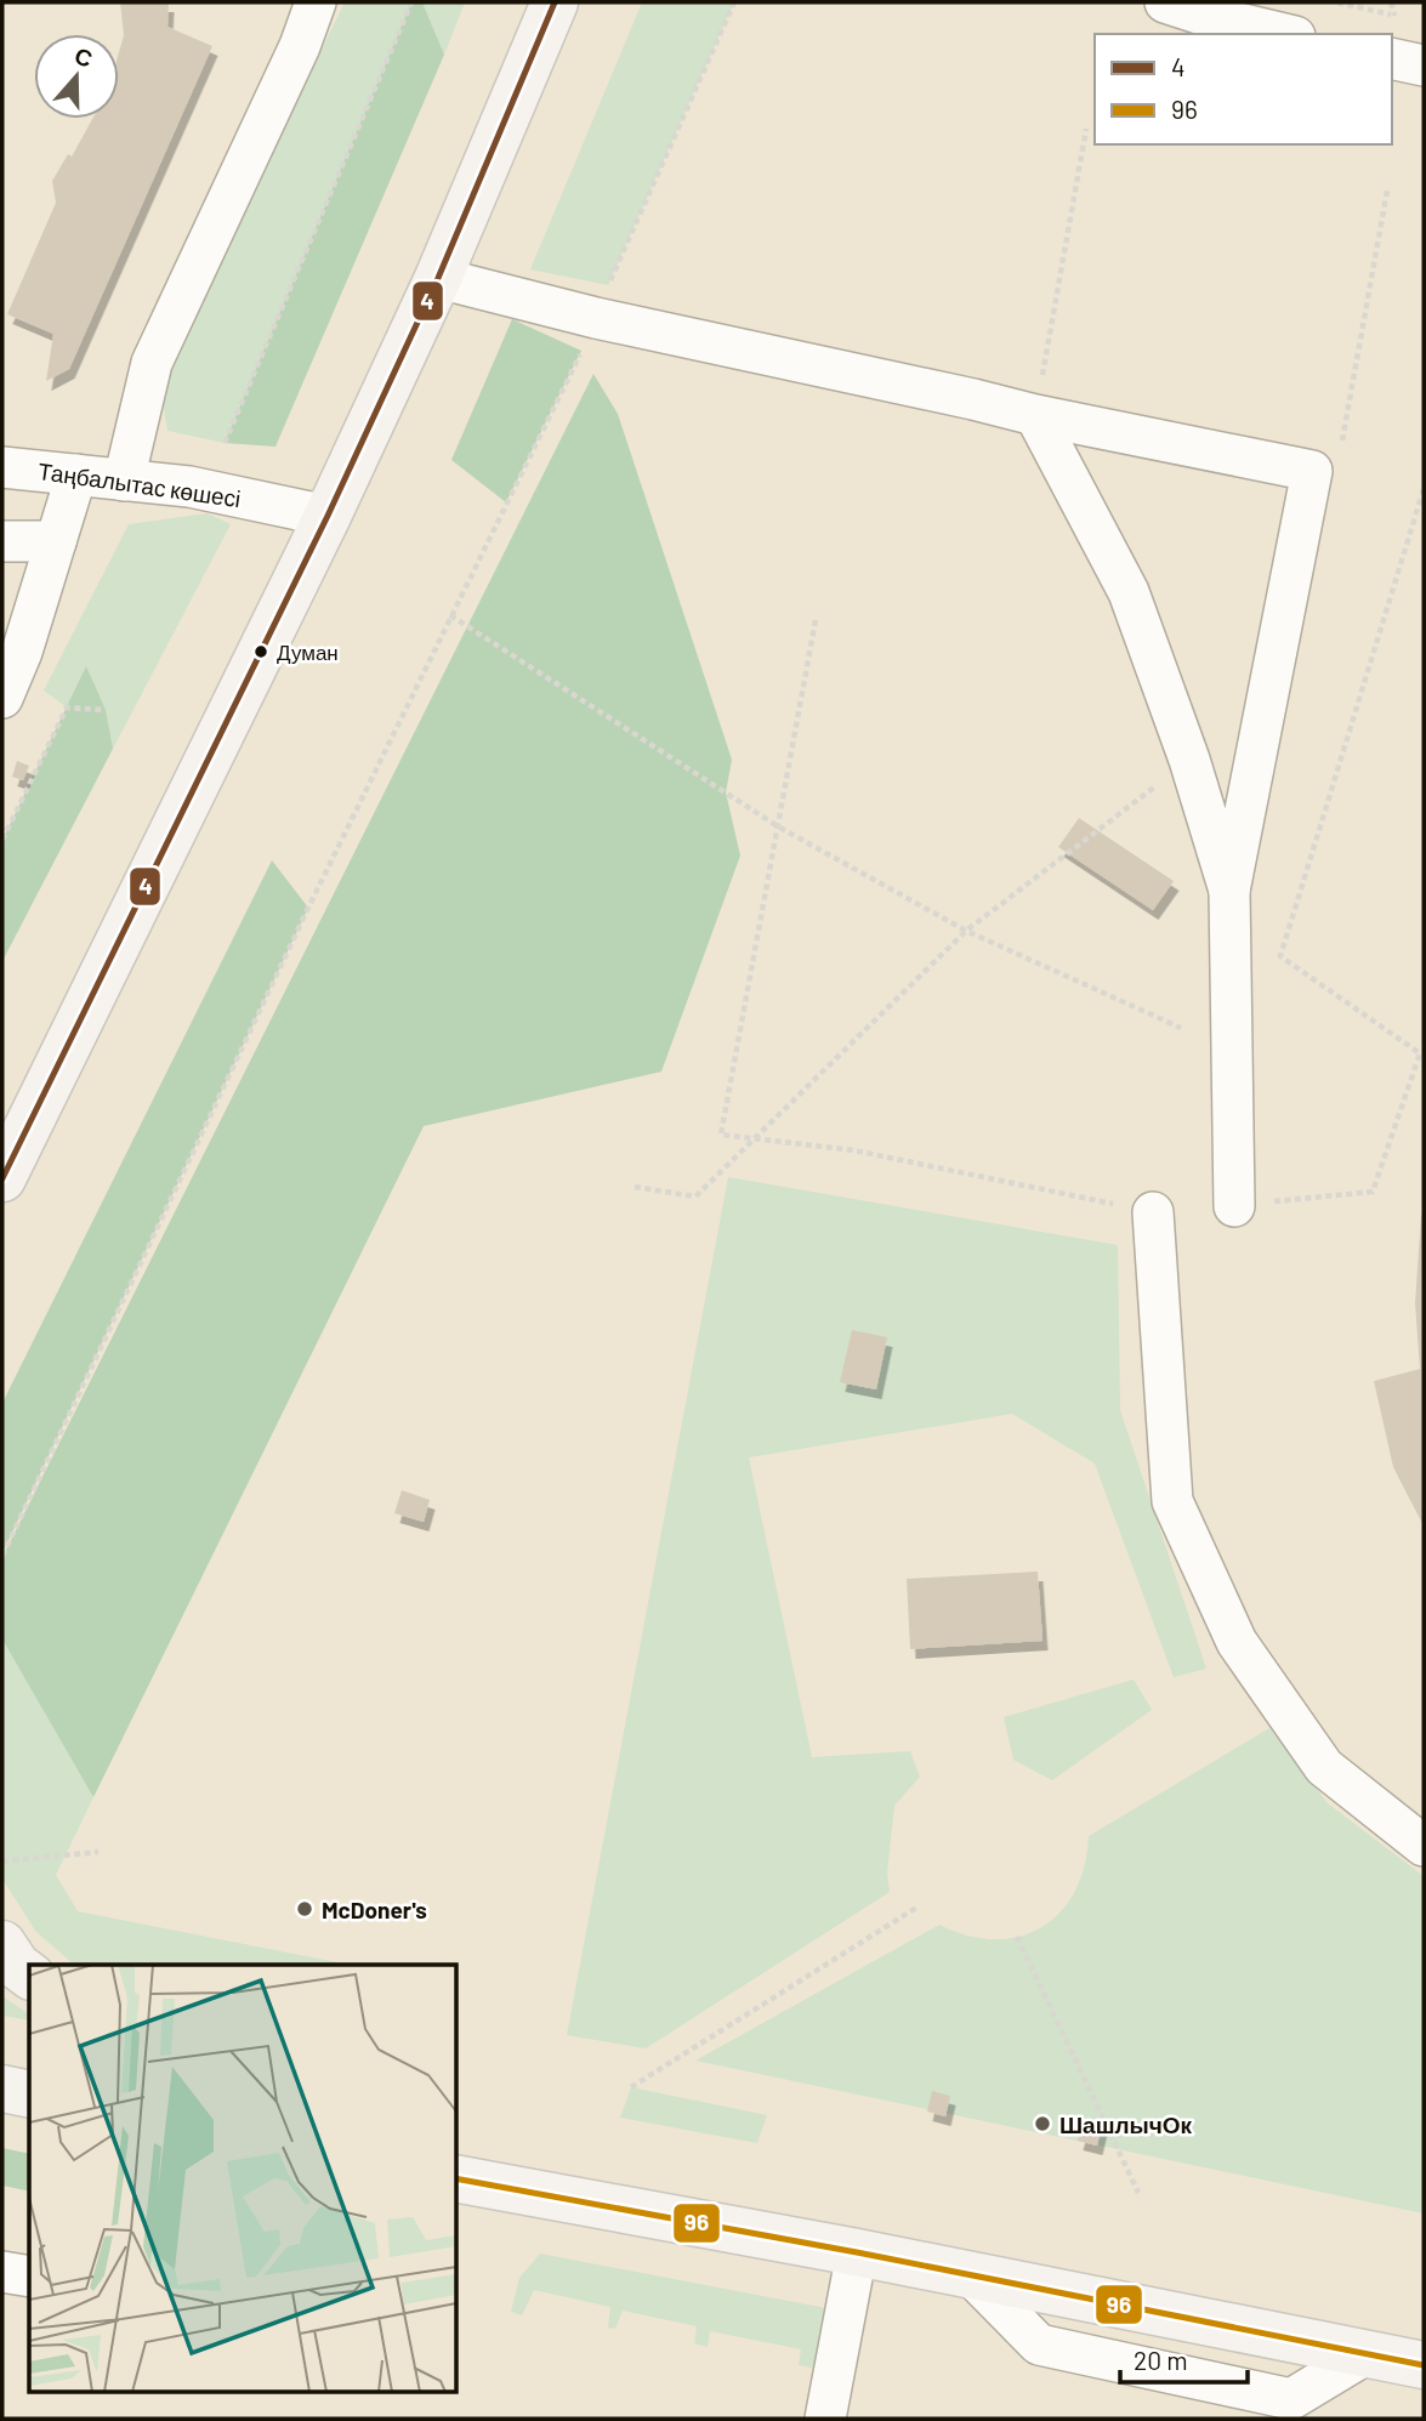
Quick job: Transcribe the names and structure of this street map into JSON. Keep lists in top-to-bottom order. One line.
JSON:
{"streets":{"street":["Таңбалытас көшесі"]},"places":["Думан","McDoner's","ШашлычОк"],"lines":["transit line 4","transit line 96"],"legend":["4","96"],"scale_bar":"20 m","north":"top"}
